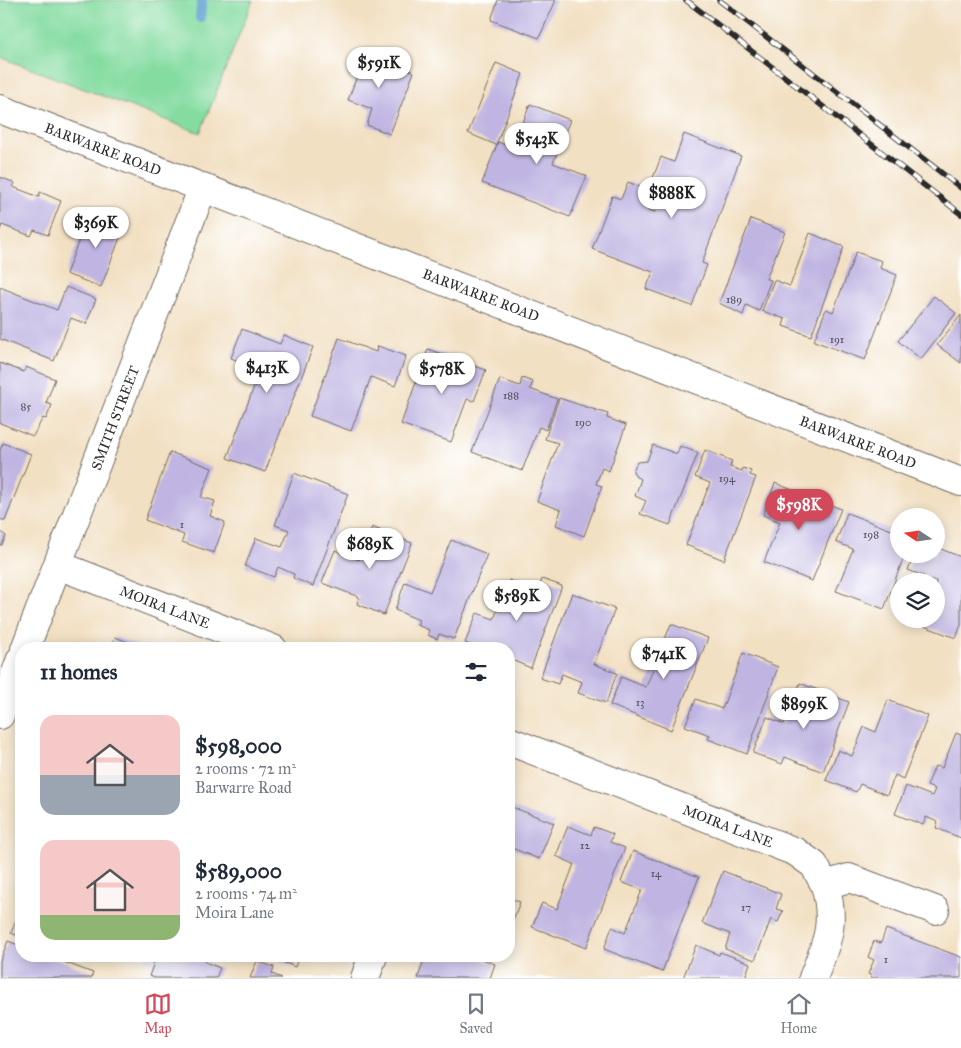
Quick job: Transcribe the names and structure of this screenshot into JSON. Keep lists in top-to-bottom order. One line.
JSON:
{"streets":{"street":["BARWARRE ROAD","SMITH STREET","MOIRA LANE"]},"crossings":[["BARWARRE ROAD","SMITH STREET"],["SMITH STREET","MOIRA LANE"]],"house_numbers":["189","191","188","85","190","194","1","198","13","12","14","17","1"],"north":"left","page":{"price":["$591K","$543K","$888K","$369K","$413K","$578K","$598K","$689K","$589K","$741K","$899K"],"heading":"11 homes","list":[{"name":"$598,000","note":"2 rooms · 72 m² · Barwarre Road"},{"name":"$589,000","note":"2 rooms · 74 m² · Moira Lane"}],"tabs":["Map","Saved","Home"]}}
